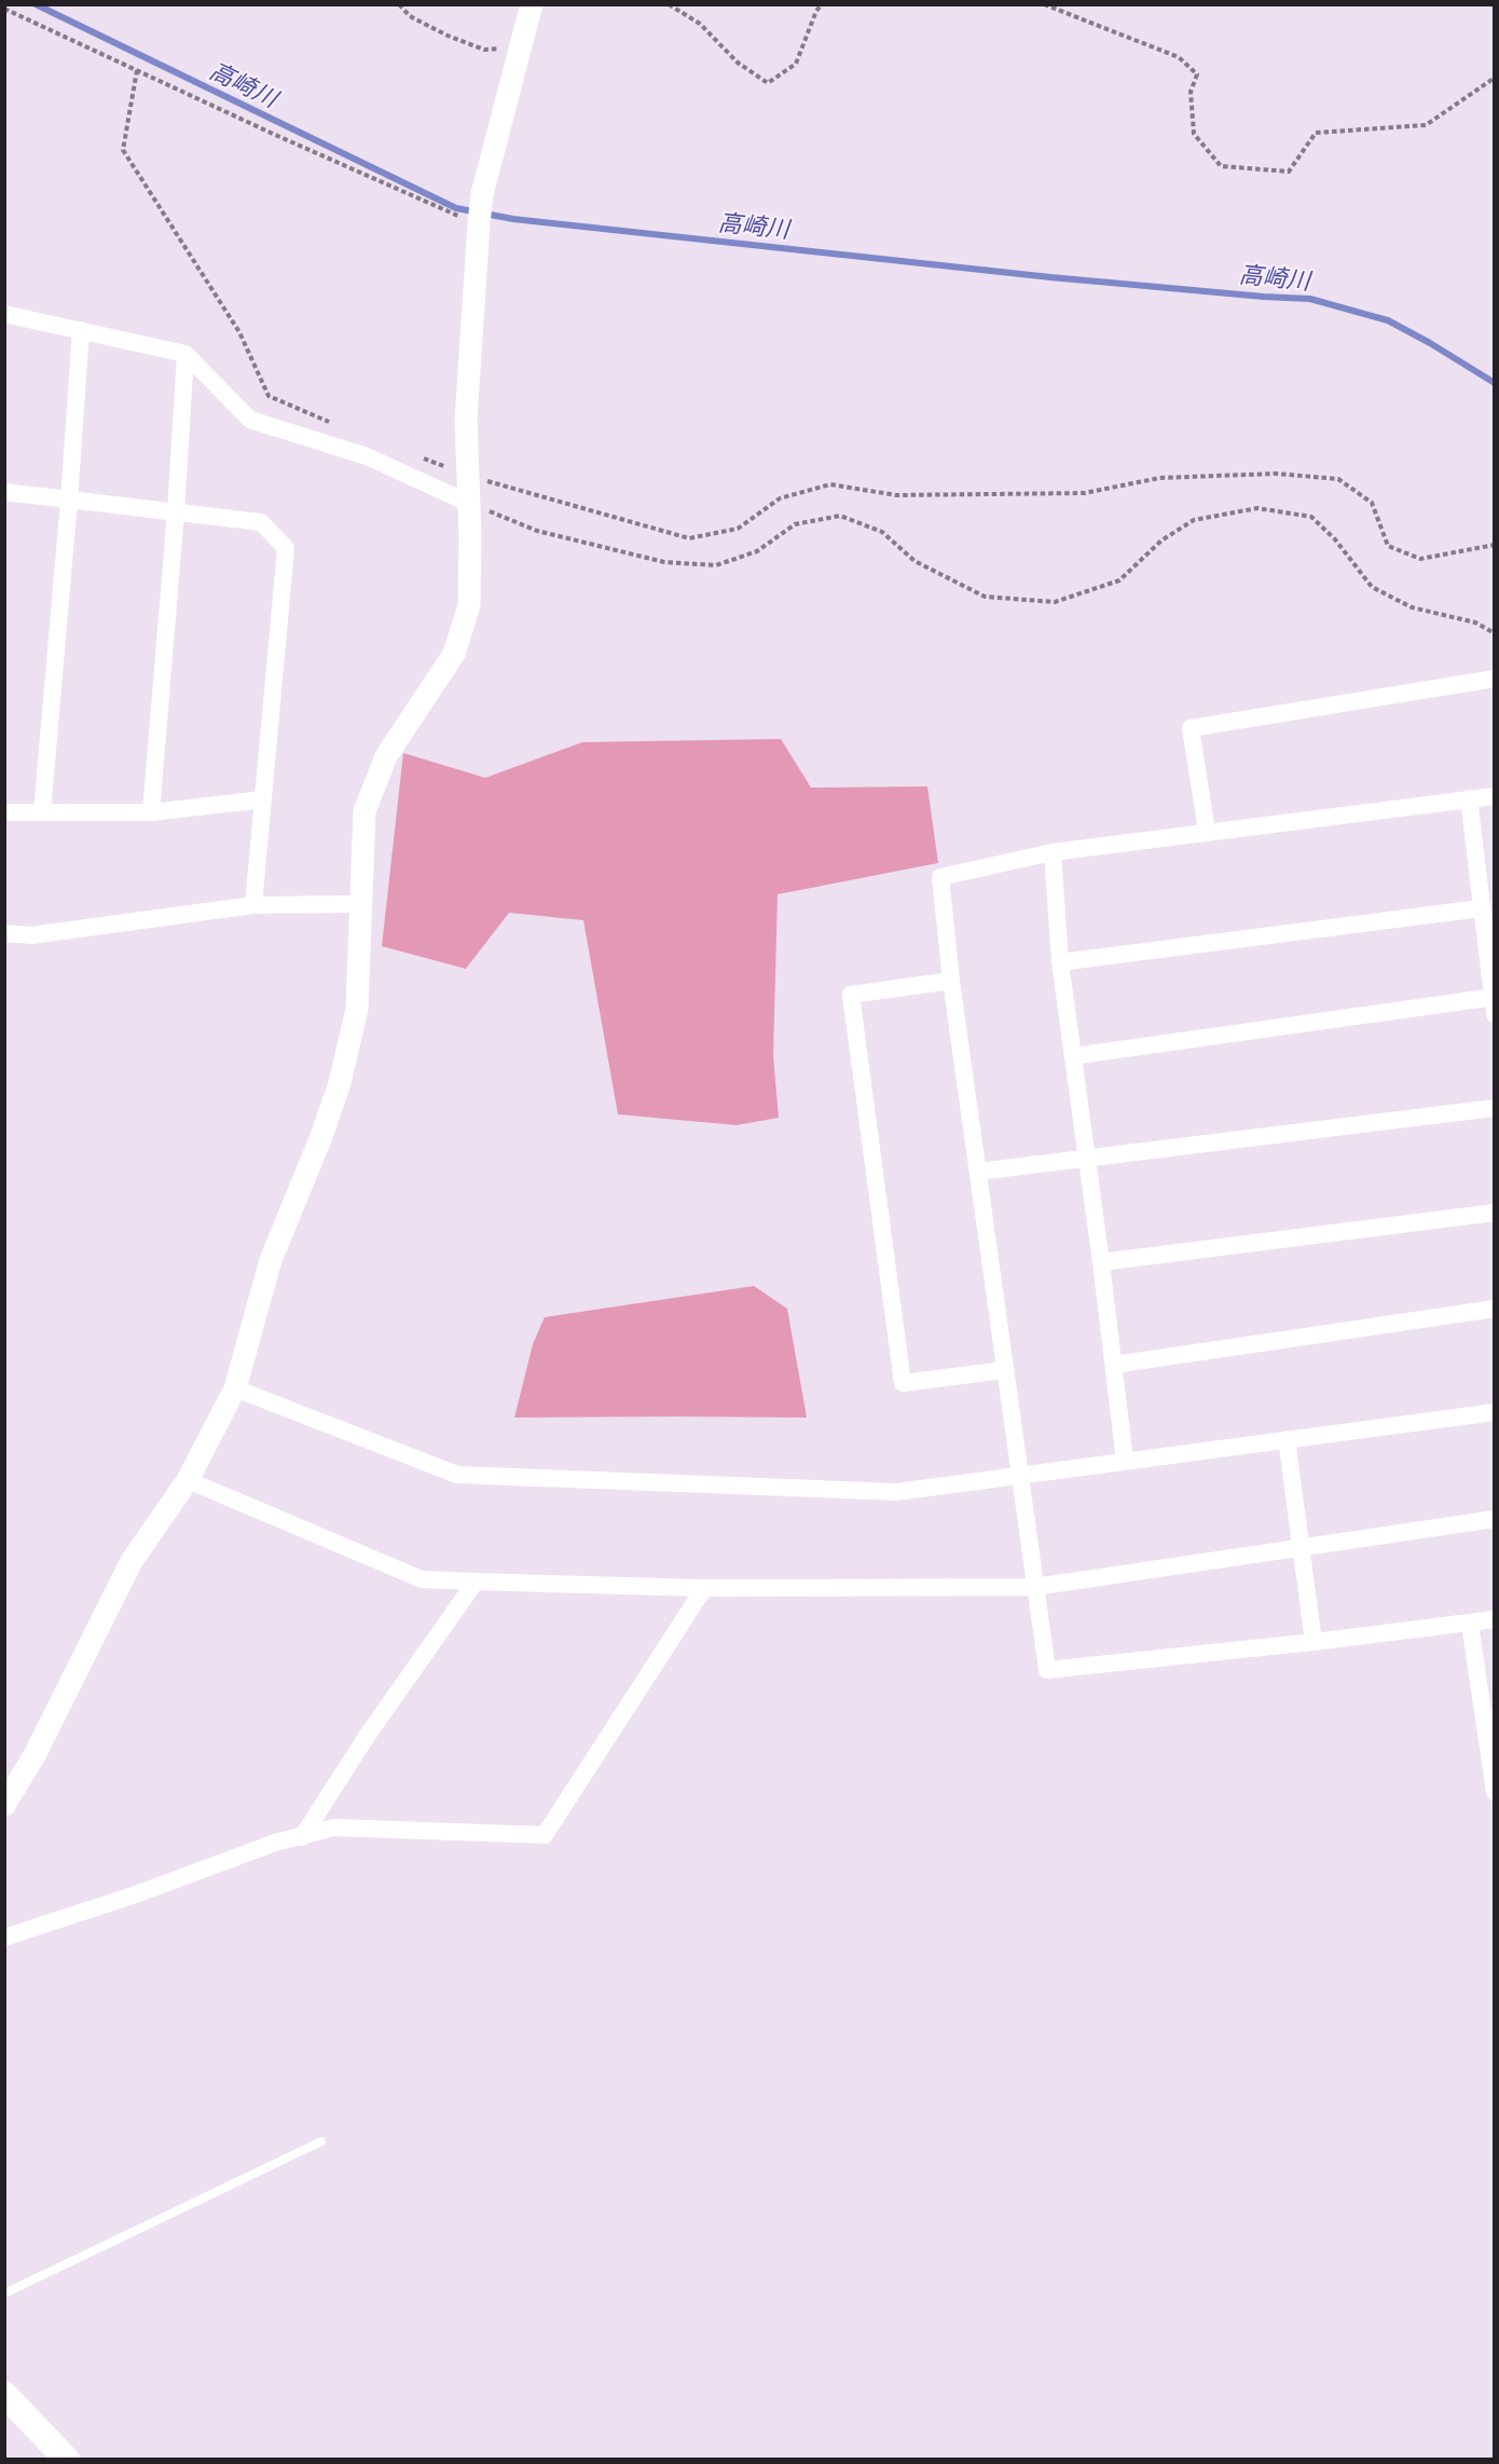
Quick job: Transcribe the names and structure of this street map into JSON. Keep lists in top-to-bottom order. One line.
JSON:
{"water":["高崎川"]}
